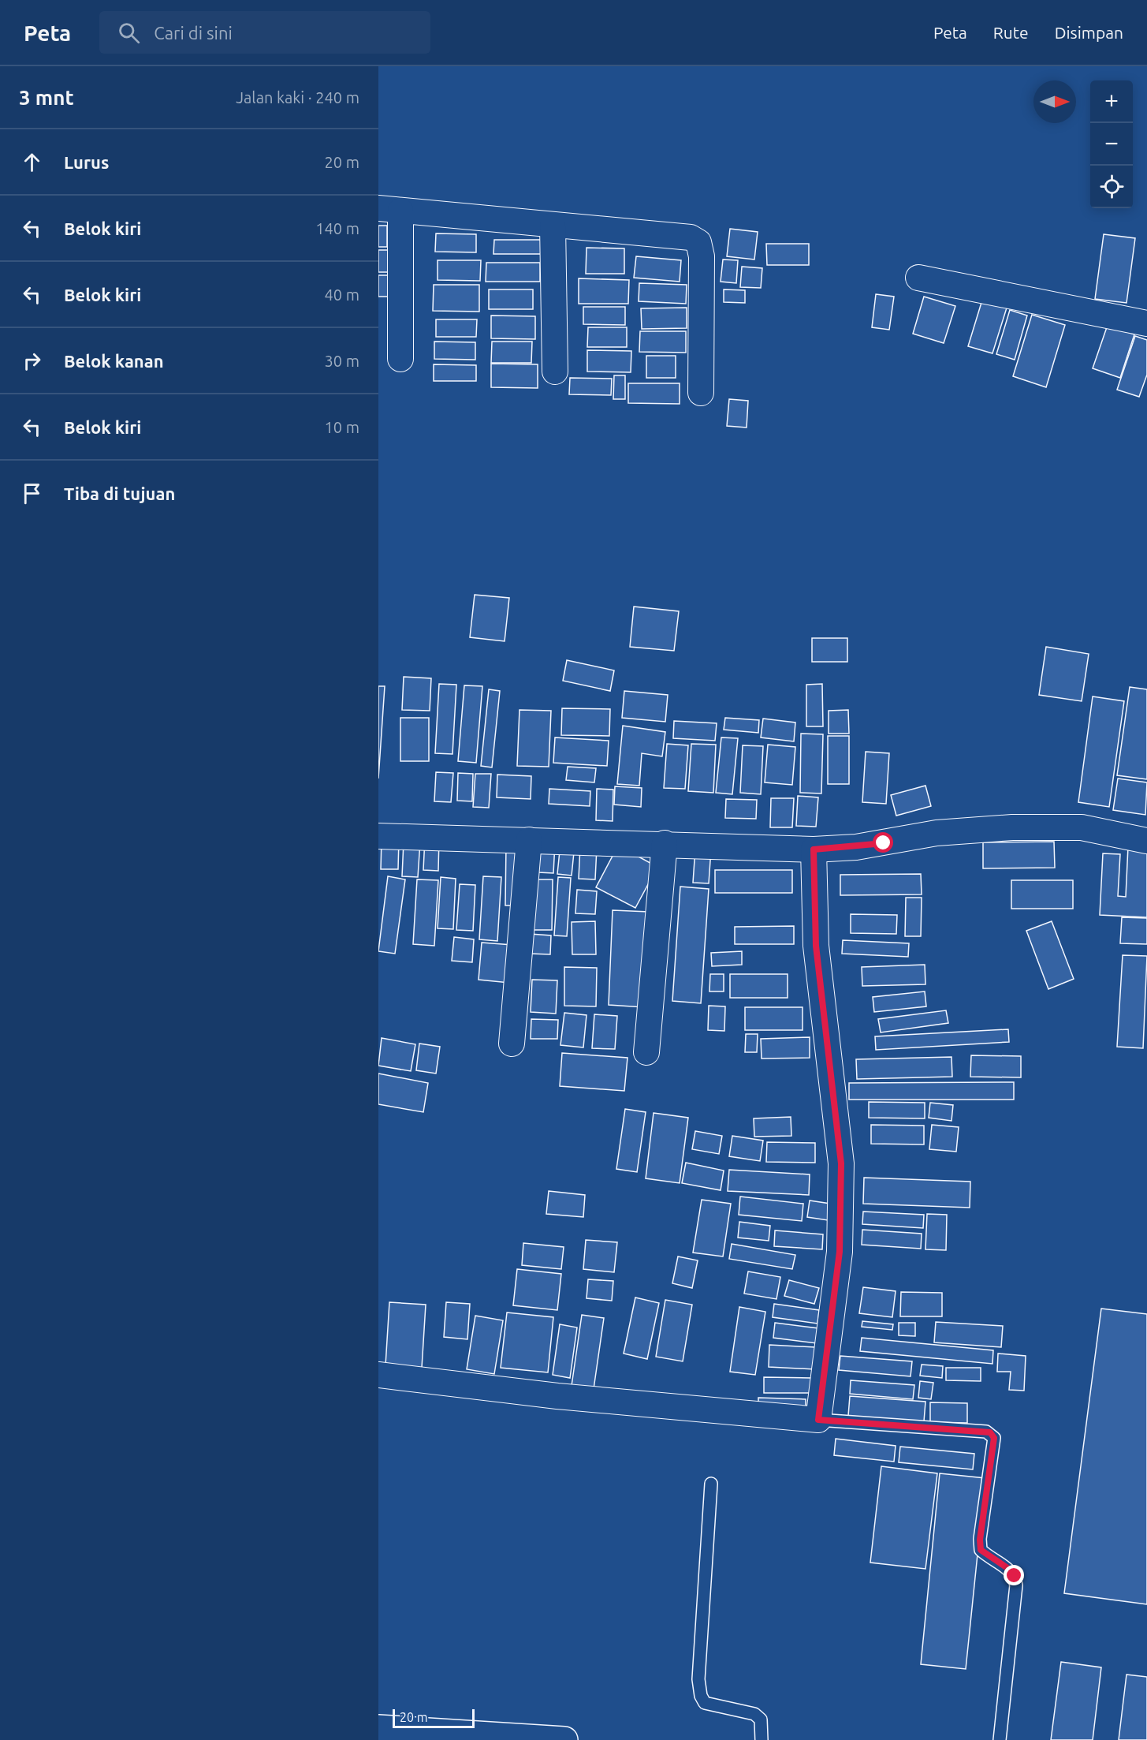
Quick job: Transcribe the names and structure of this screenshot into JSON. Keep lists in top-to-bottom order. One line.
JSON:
{"scale_bar":"20 m","north":"right","page":{"header":"Peta","search":"Cari di sini","nav":["Peta","Rute","Disimpan"],"heading":["3 mnt","Jalan kaki · 240 m"],"map_buttons":["+","−"],"list":[["Lurus","20 m"],["Belok kiri","140 m"],["Belok kiri","40 m"],["Belok kanan","30 m"],["Belok kiri","10 m"],"Tiba di tujuan"],"scale":"20 m"}}
